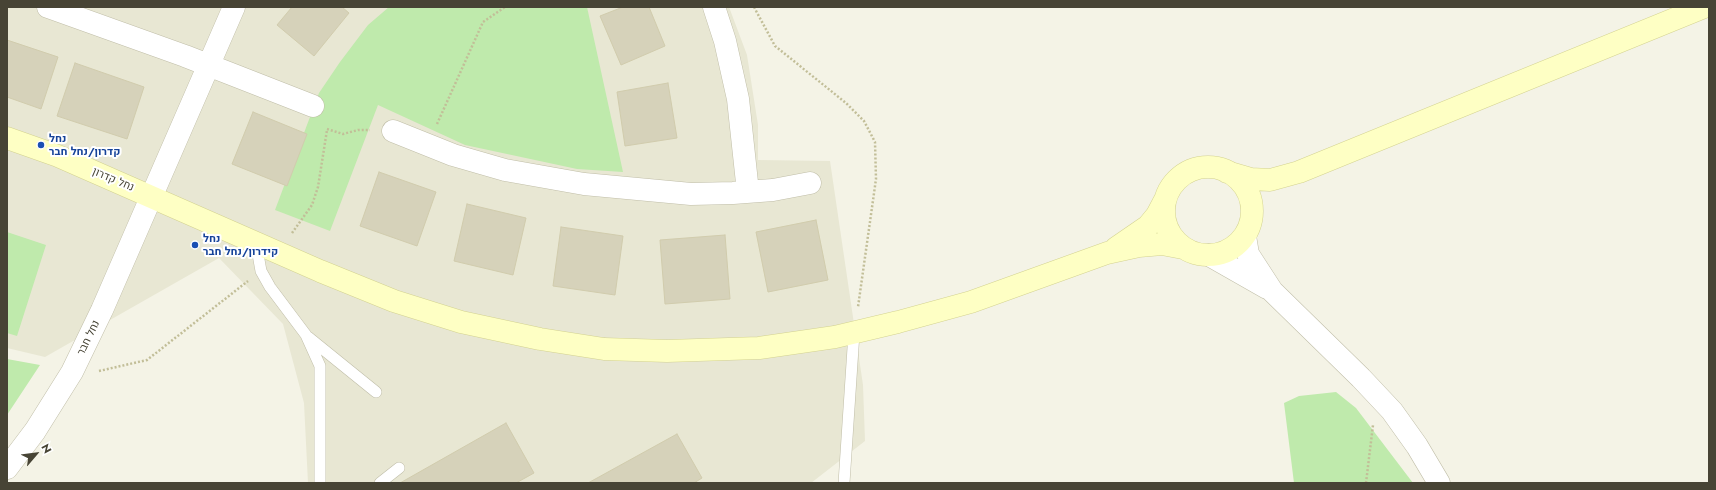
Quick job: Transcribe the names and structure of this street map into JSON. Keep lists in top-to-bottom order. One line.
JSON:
{"streets":{"main road":["נחל קדרון"],"street":["נחל חבר"]},"crossings":[["נחל קדרון","נחל חבר"]],"places":["נחל קדרון/נחל חבר","נחל קידרון/נחל חבר"],"north":"top right"}
